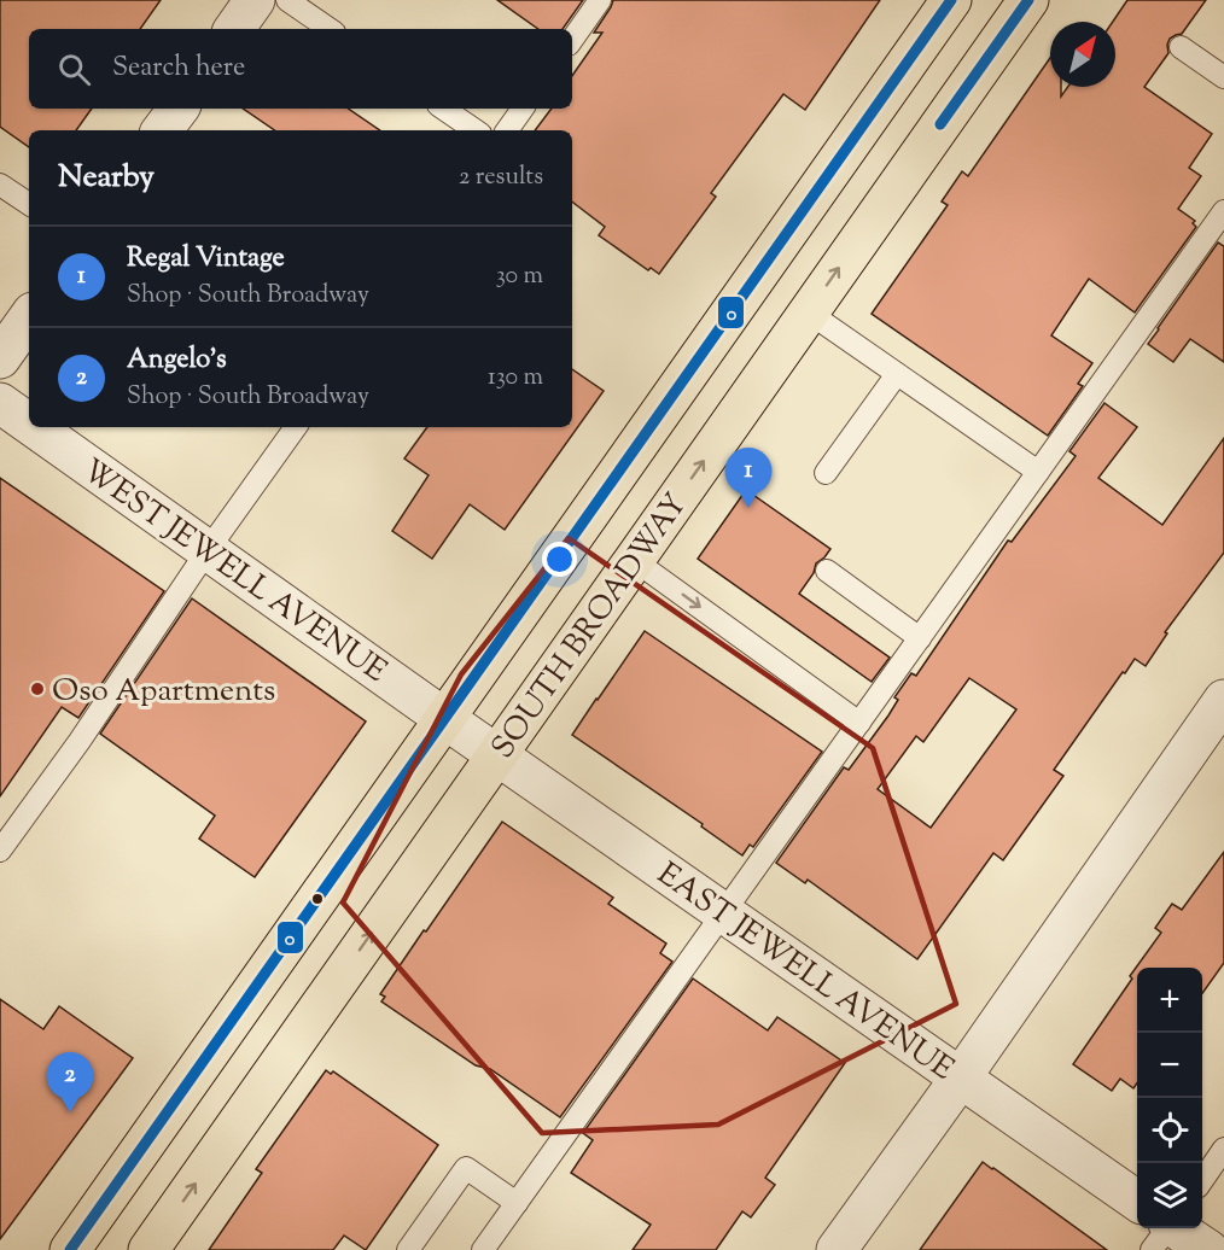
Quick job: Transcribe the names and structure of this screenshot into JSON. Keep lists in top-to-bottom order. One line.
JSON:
{"streets":{"main road":["SOUTH BROADWAY"],"street":["WEST JEWELL AVENUE","EAST JEWELL AVENUE"]},"crossings":[["WEST JEWELL AVENUE","SOUTH BROADWAY"],["WEST JEWELL AVENUE","EAST JEWELL AVENUE"],["SOUTH BROADWAY","EAST JEWELL AVENUE"]],"places":["Oso Apartments"],"lines":["transit line 0"],"north":"top right","page":{"search":"Search here","heading":["Nearby","2 results"],"list":[{"mark":"1","name":"Regal Vintage","note":"Shop · South Broadway","value":"30 m"},{"mark":"2","name":"Angelo's","note":"Shop · South Broadway","value":"130 m"}],"pins":["1","2"],"map_buttons":["+","−"]}}
